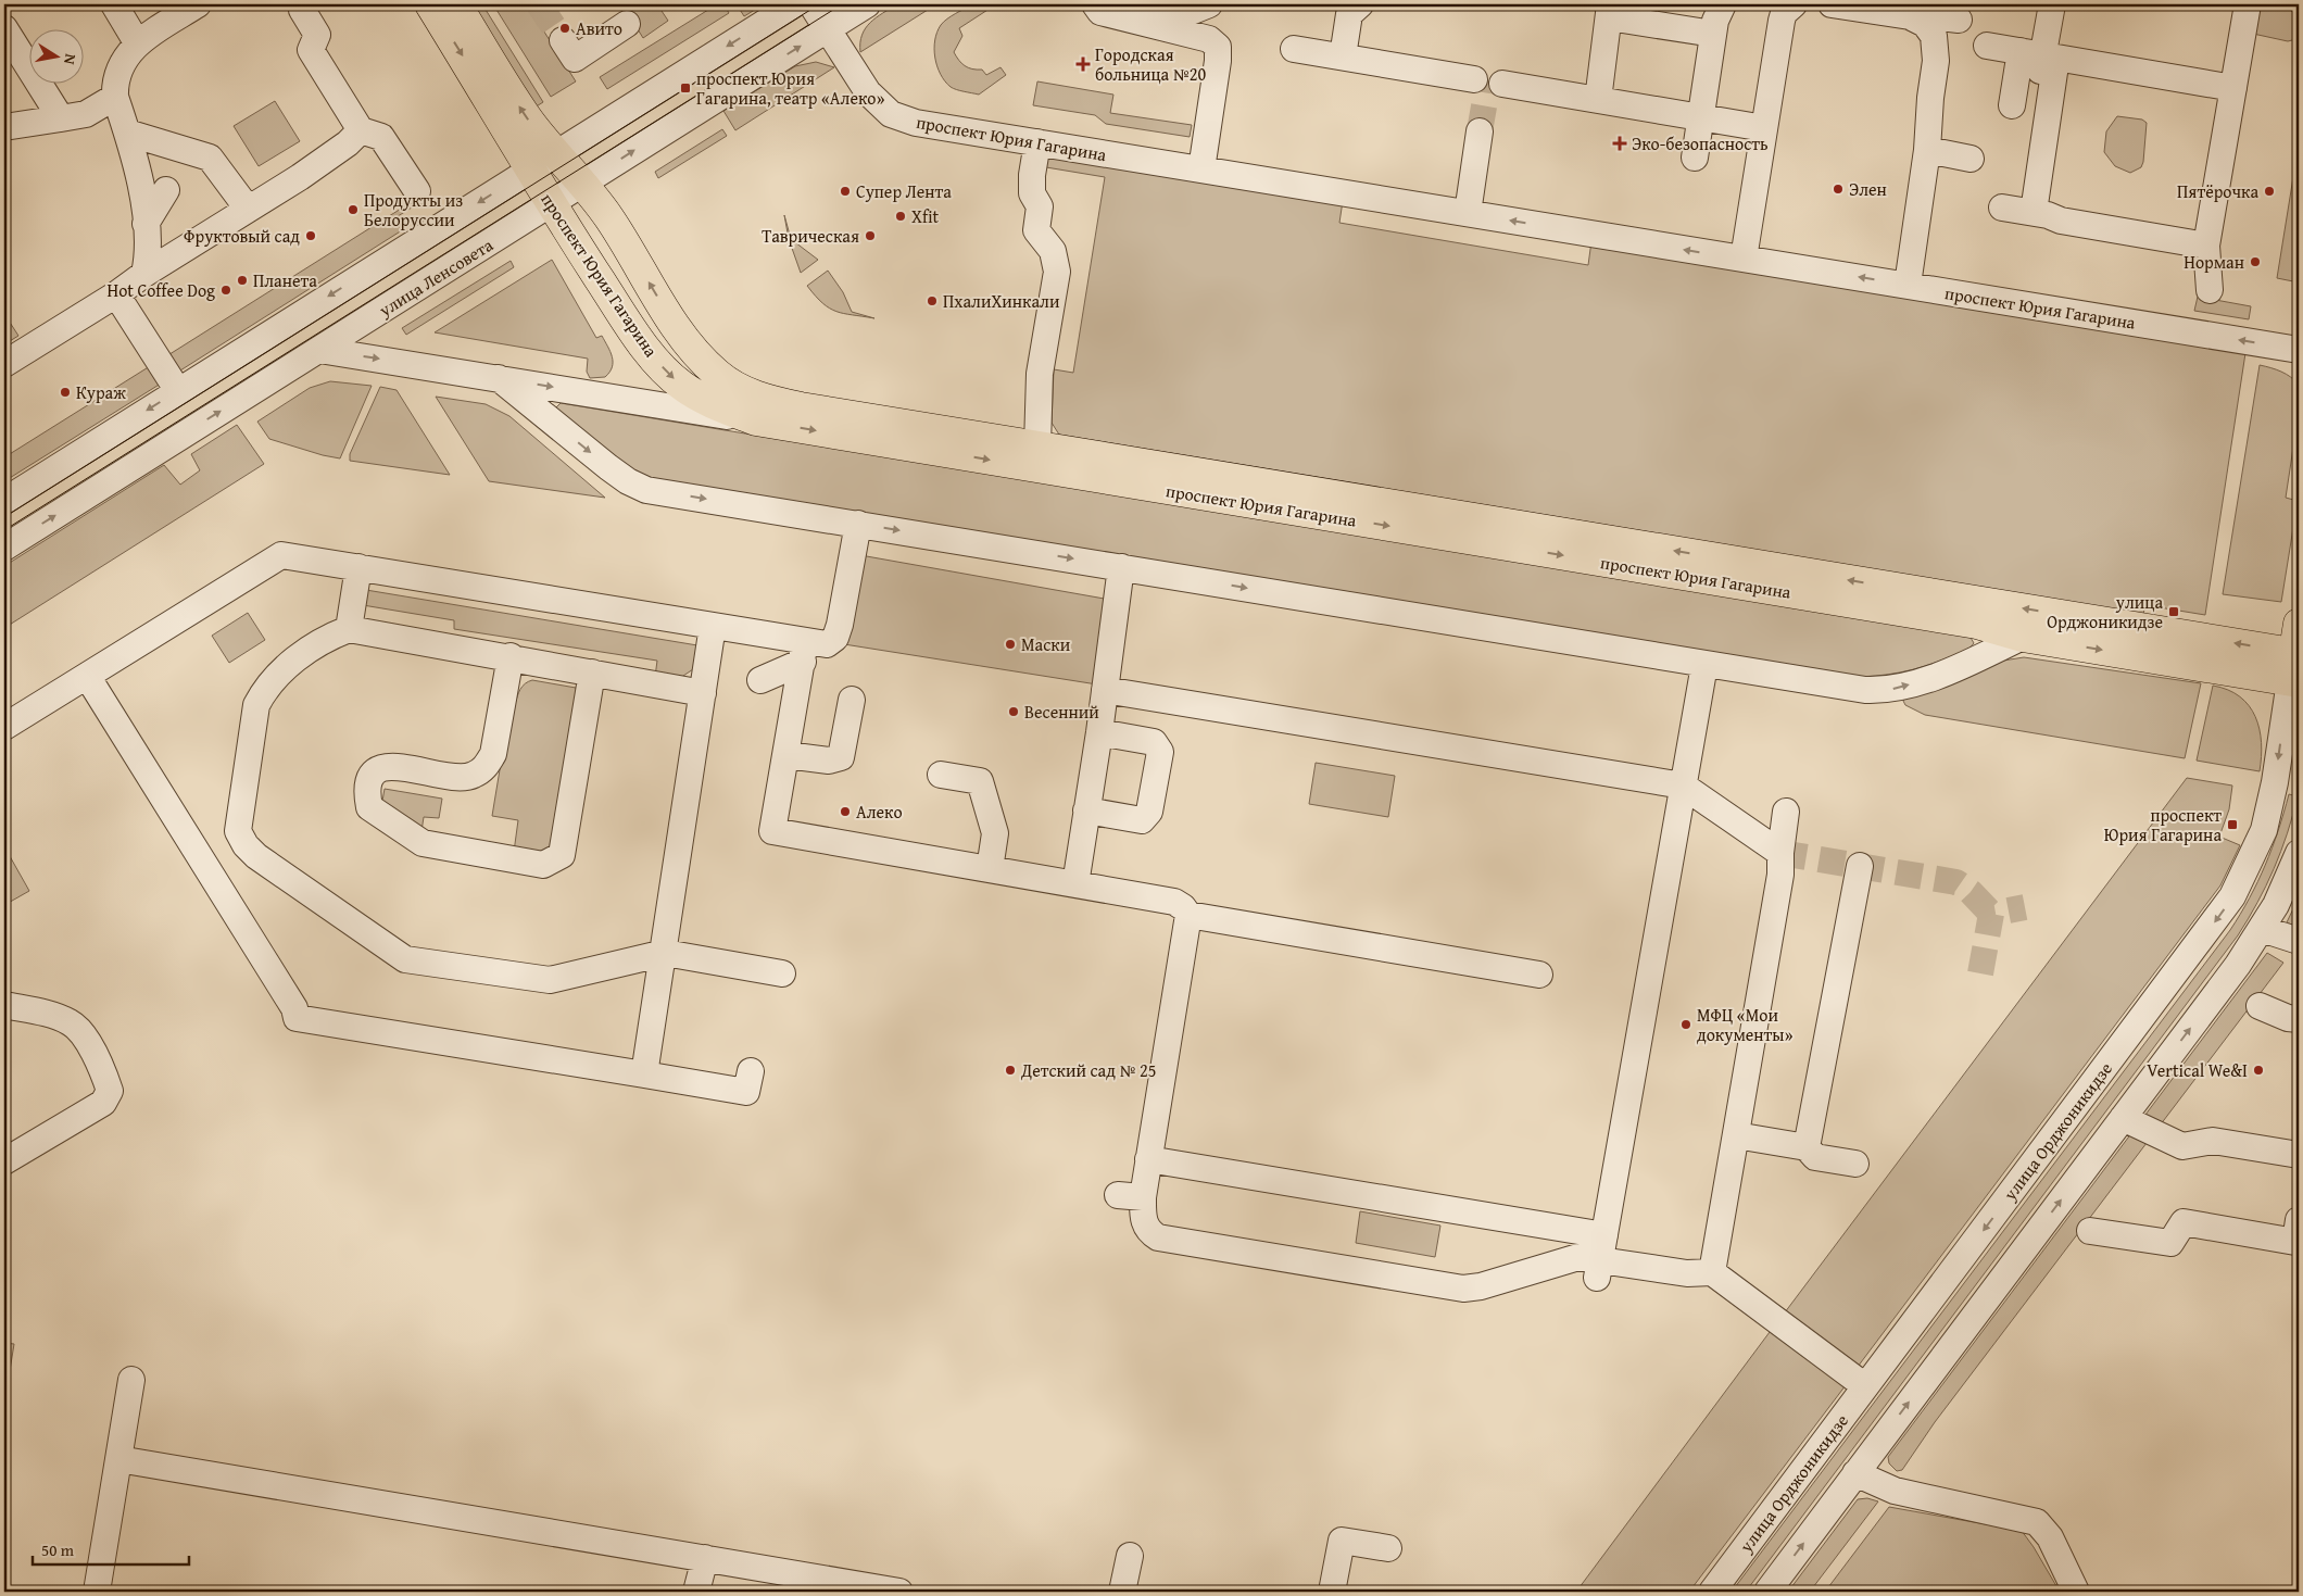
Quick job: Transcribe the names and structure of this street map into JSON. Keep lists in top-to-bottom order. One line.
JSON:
{"streets":{"main road":["проспект Юрия Гагарина","улица Орджоникидзе"],"street":["улица Ленсовета"]},"crossings":[["проспект Юрия Гагарина","улица Ленсовета"],["проспект Юрия Гагарина","улица Орджоникидзе"]],"one_way":["улица Орджоникидзе"],"places":{"other":["Авито","Элен","Супер Лента","Пятёрочка","Продукты из Белоруссии","Xfit","Фруктовый сад","Таврическая","Норман","Планета","Hot Coffee Dog","ПхалиХинкали","Кураж","Маски","Весенний","Алеко","МФЦ «Мои документы»","Детский сад № 25","Vertical We&I"],"health":["Городская больница №20","Эко-безопасность"],"transit":["проспект Юрия Гагарина, театр «Алеко»","улица Орджоникидзе","проспект Юрия Гагарина"]},"scale_bar":"50 m","north":"right"}
